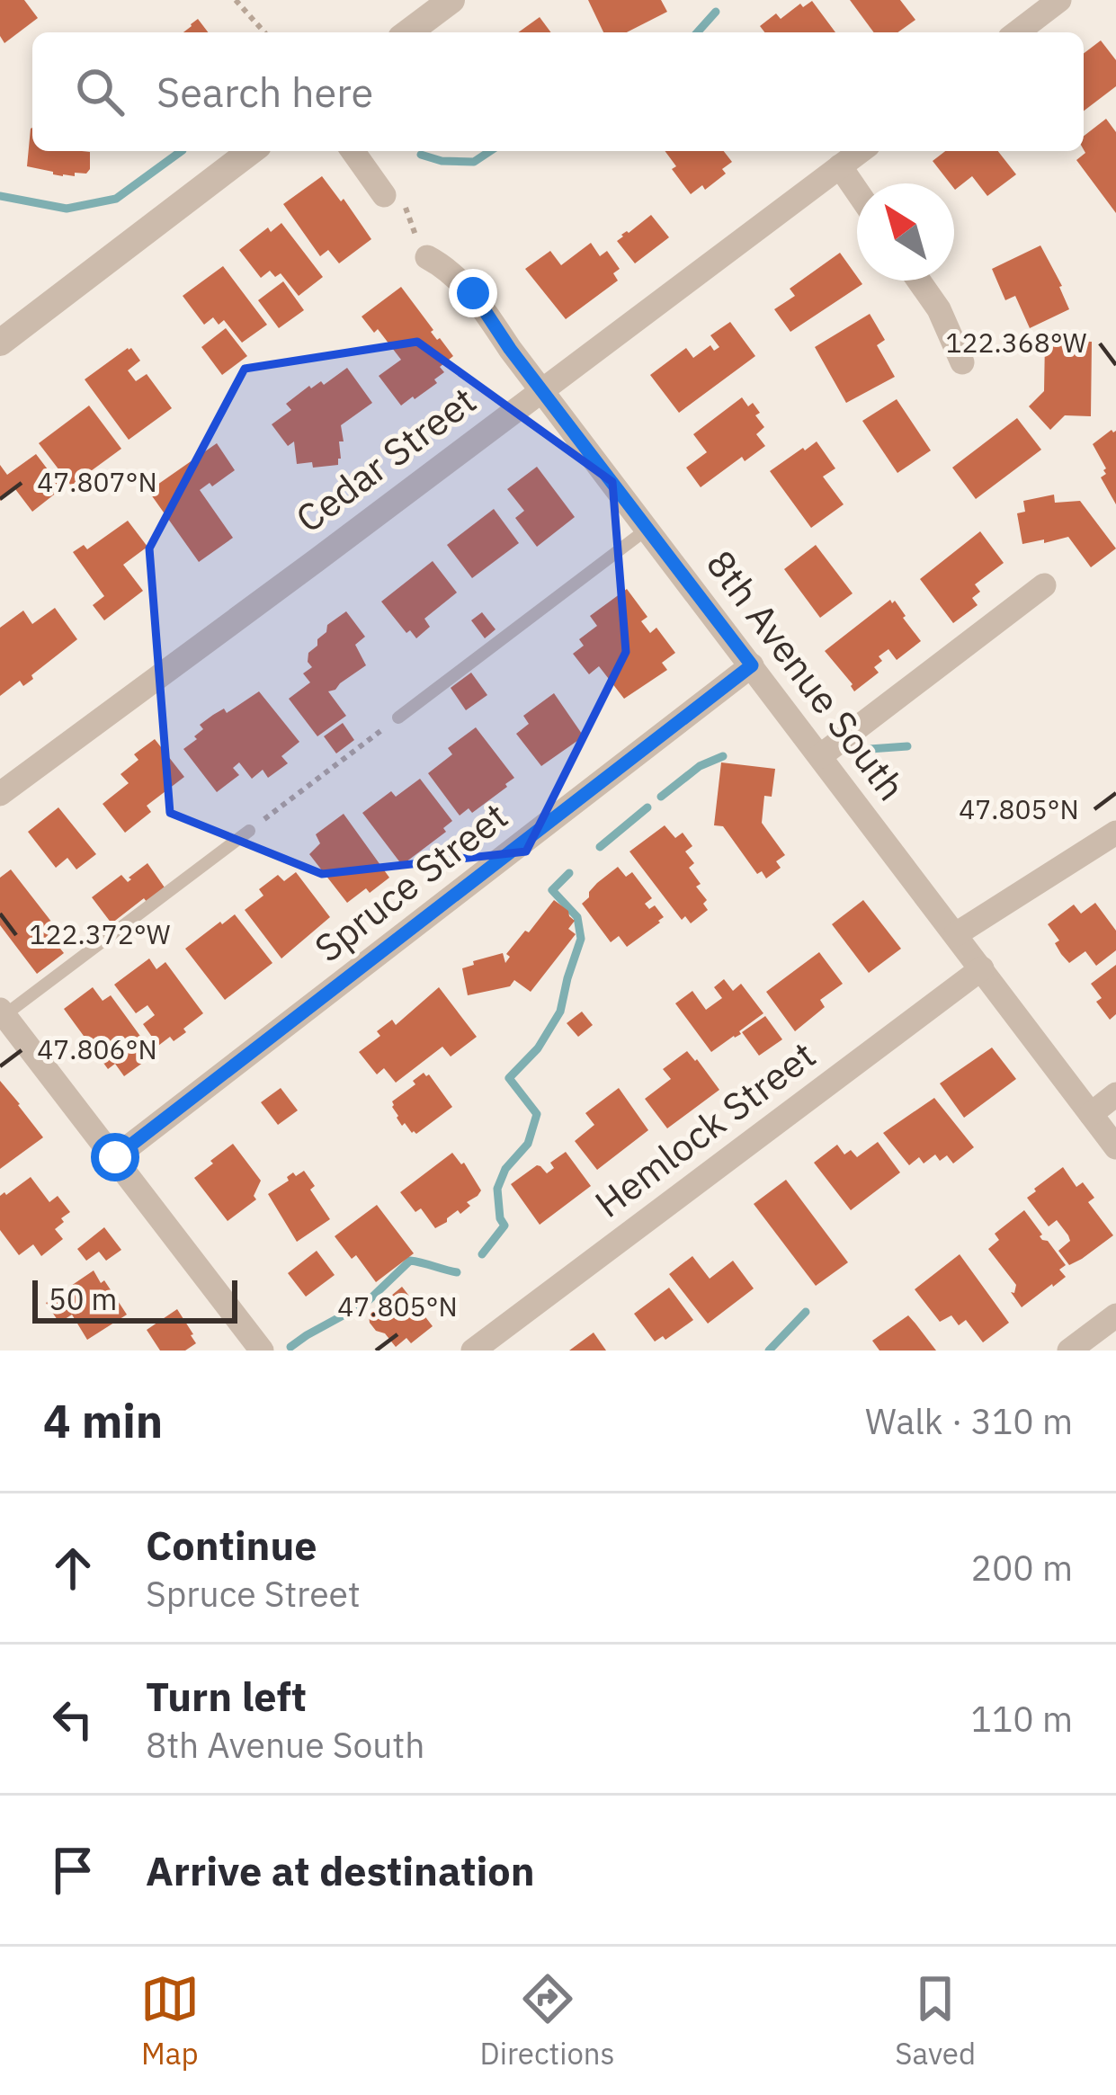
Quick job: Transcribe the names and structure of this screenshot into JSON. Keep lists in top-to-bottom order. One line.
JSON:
{"streets":{"street":["Cedar Street","8th Avenue South","Spruce Street","Hemlock Street"]},"crossings":[["Cedar Street","8th Avenue South"],["8th Avenue South","Spruce Street"],["8th Avenue South","Hemlock Street"]],"scale_bar":"50 m","north":"top left","page":{"search":"Search here","scale":"50 m","heading":["4 min","Walk · 310 m"],"list":[["Continue","Spruce Street","200 m"],["Turn left","8th Avenue South","110 m"],"Arrive at destination"],"nav":["Map","Directions","Saved"]},"coordinates":["122.368°W","47.807°N","47.805°N","122.372°W","47.806°N"]}
